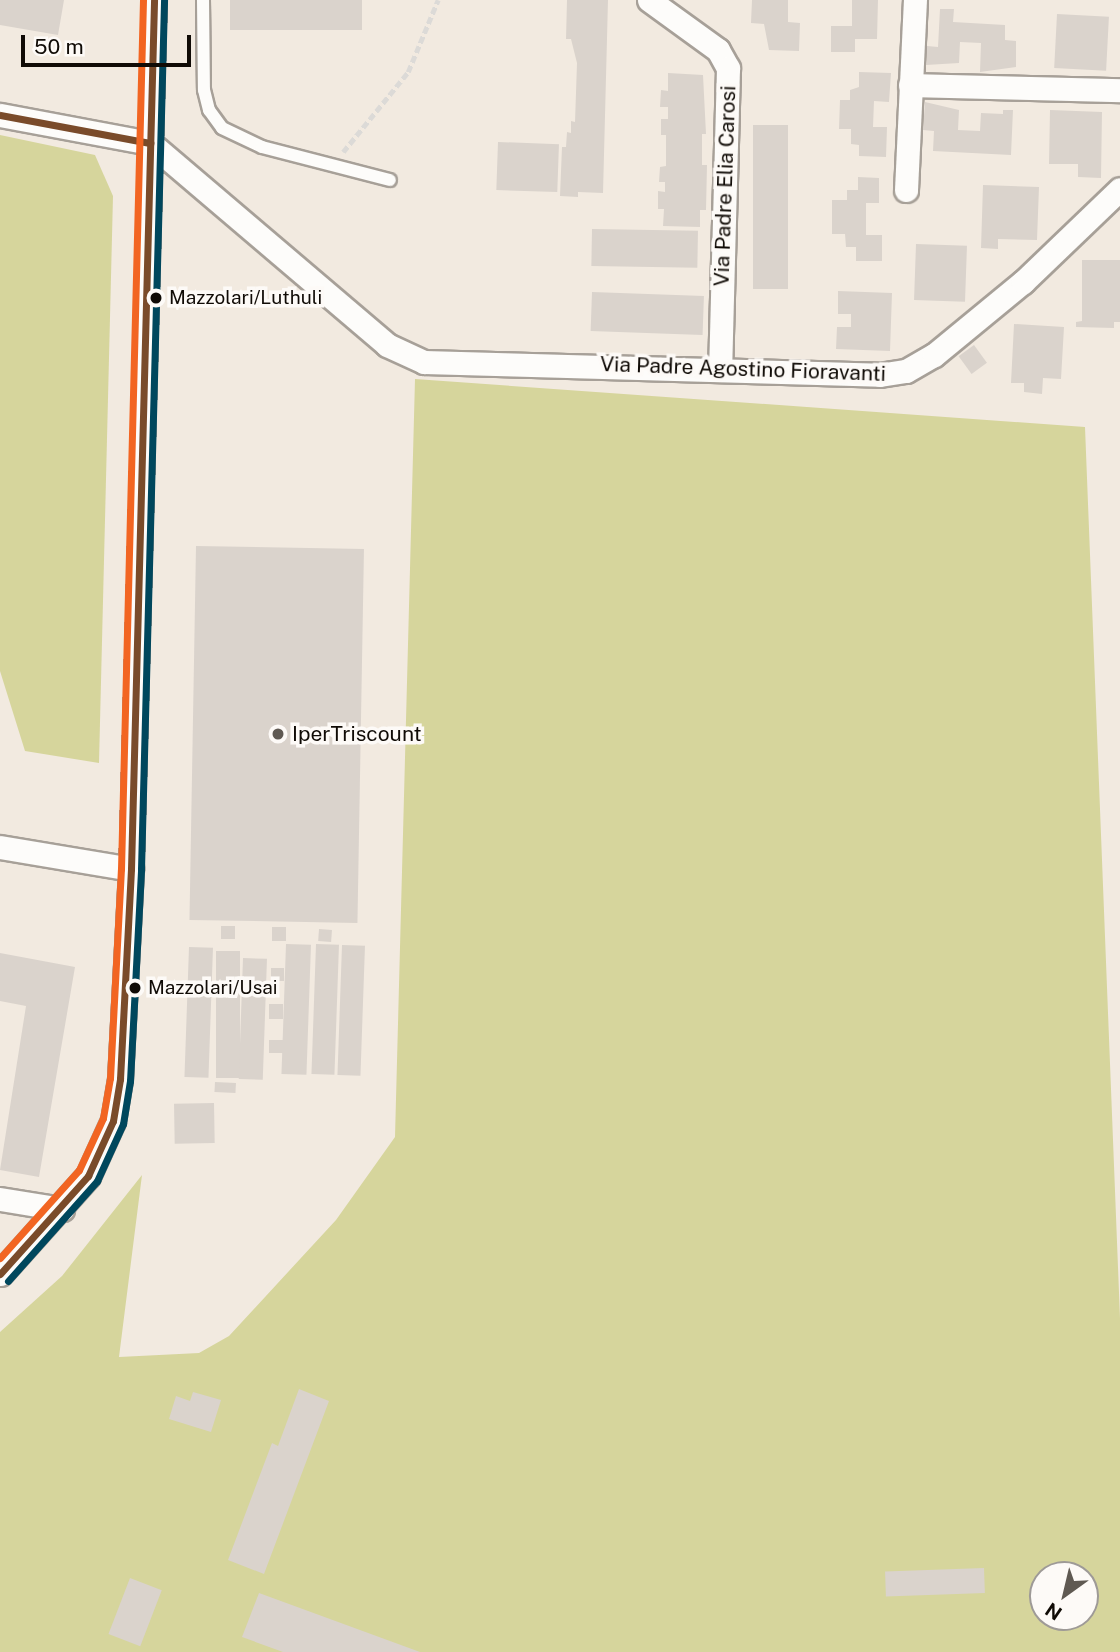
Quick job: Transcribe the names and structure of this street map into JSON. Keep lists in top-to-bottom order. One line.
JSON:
{"streets":{"street":["Via Padre Elia Carosi","Via Padre Agostino Fioravanti"]},"crossings":[["Via Padre Elia Carosi","Via Padre Agostino Fioravanti"]],"places":["Mazzolari/Luthuli","IperTriscount","Mazzolari/Usai"],"scale_bar":"50 m","north":"bottom left"}
